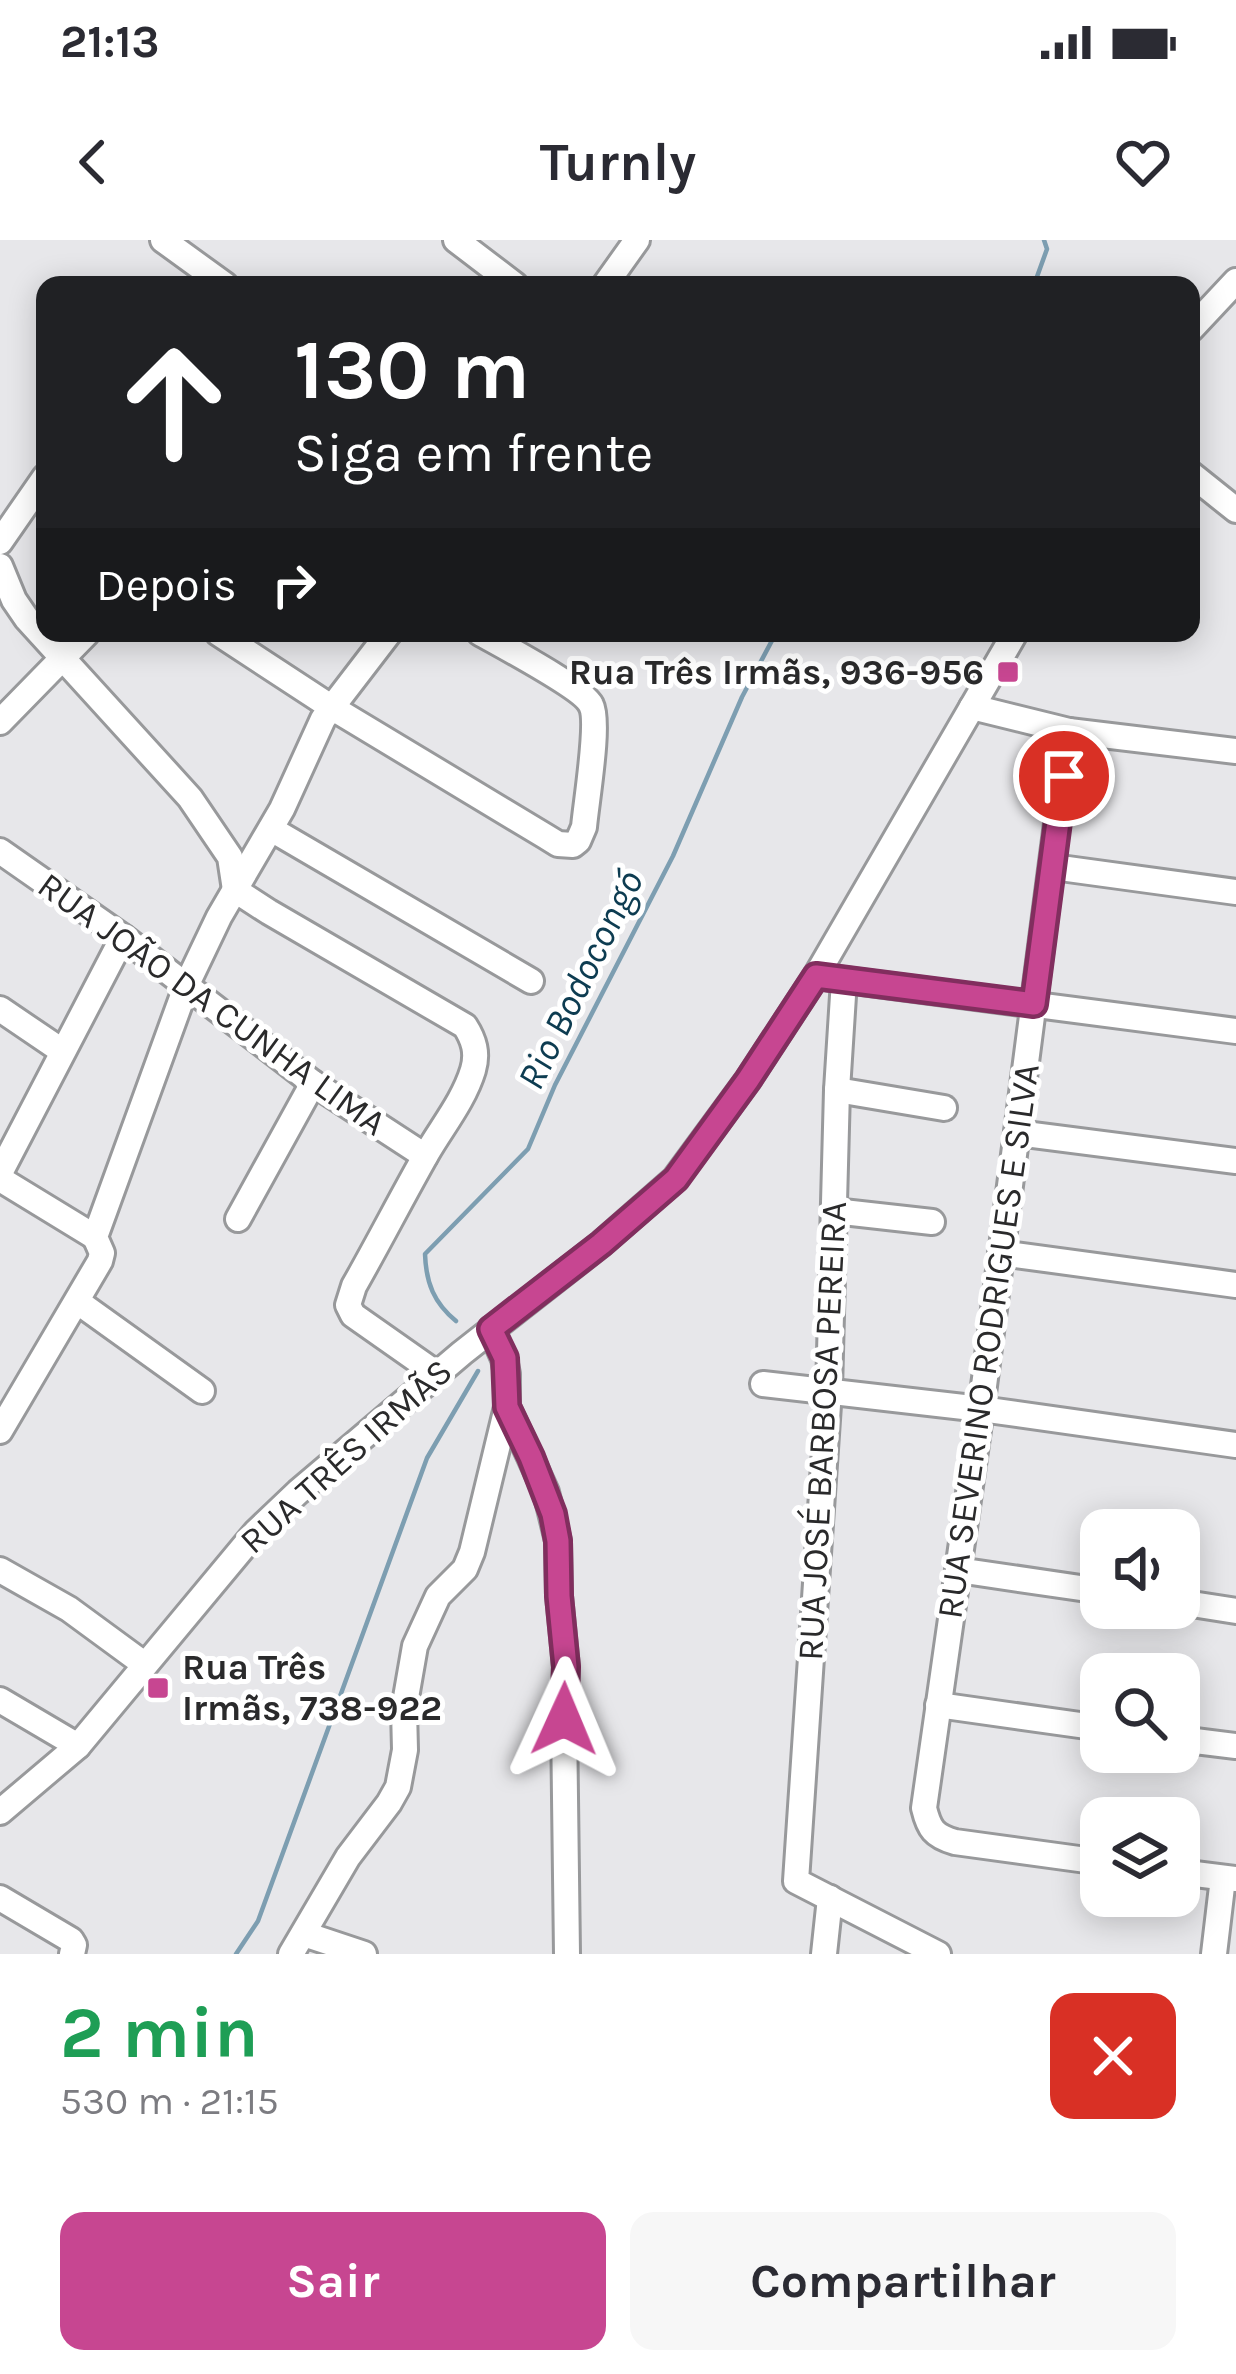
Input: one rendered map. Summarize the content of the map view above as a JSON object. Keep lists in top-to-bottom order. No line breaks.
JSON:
{"streets":{"street":["RUA JOÃO DA CUNHA LIMA","RUA SEVERINO RODRIGUES E SILVA","RUA JOSÉ BARBOSA PEREIRA","RUA TRÊS IRMÃS"]},"water":["Rio Bodocongó"],"places":{"transit":["Rua Três Irmãs, 936-956","Rua Três Irmãs, 738-922"]},"page":{"status":"21:13","header":"Turnly","turn":["130 m","Siga em frente"],"then":"Depois","heading":["2 min","530 m · 21:15"],"buttons":["Sair","Compartilhar"]}}
